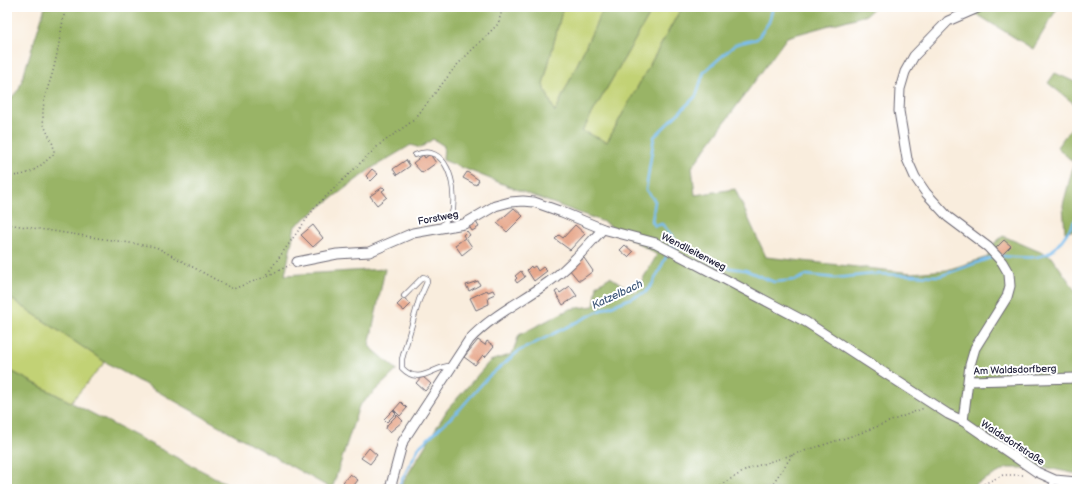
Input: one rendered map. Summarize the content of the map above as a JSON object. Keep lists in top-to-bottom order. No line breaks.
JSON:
{"streets":{"street":["Forstweg","Wendlleitenweg","Am Waldsdorfberg","Waldsdorfstraße"]},"crossings":[["Forstweg","Wendlleitenweg"],["Wendlleitenweg","Am Waldsdorfberg"],["Wendlleitenweg","Waldsdorfstraße"],["Am Waldsdorfberg","Waldsdorfstraße"]],"water":["Katzelbach"]}
